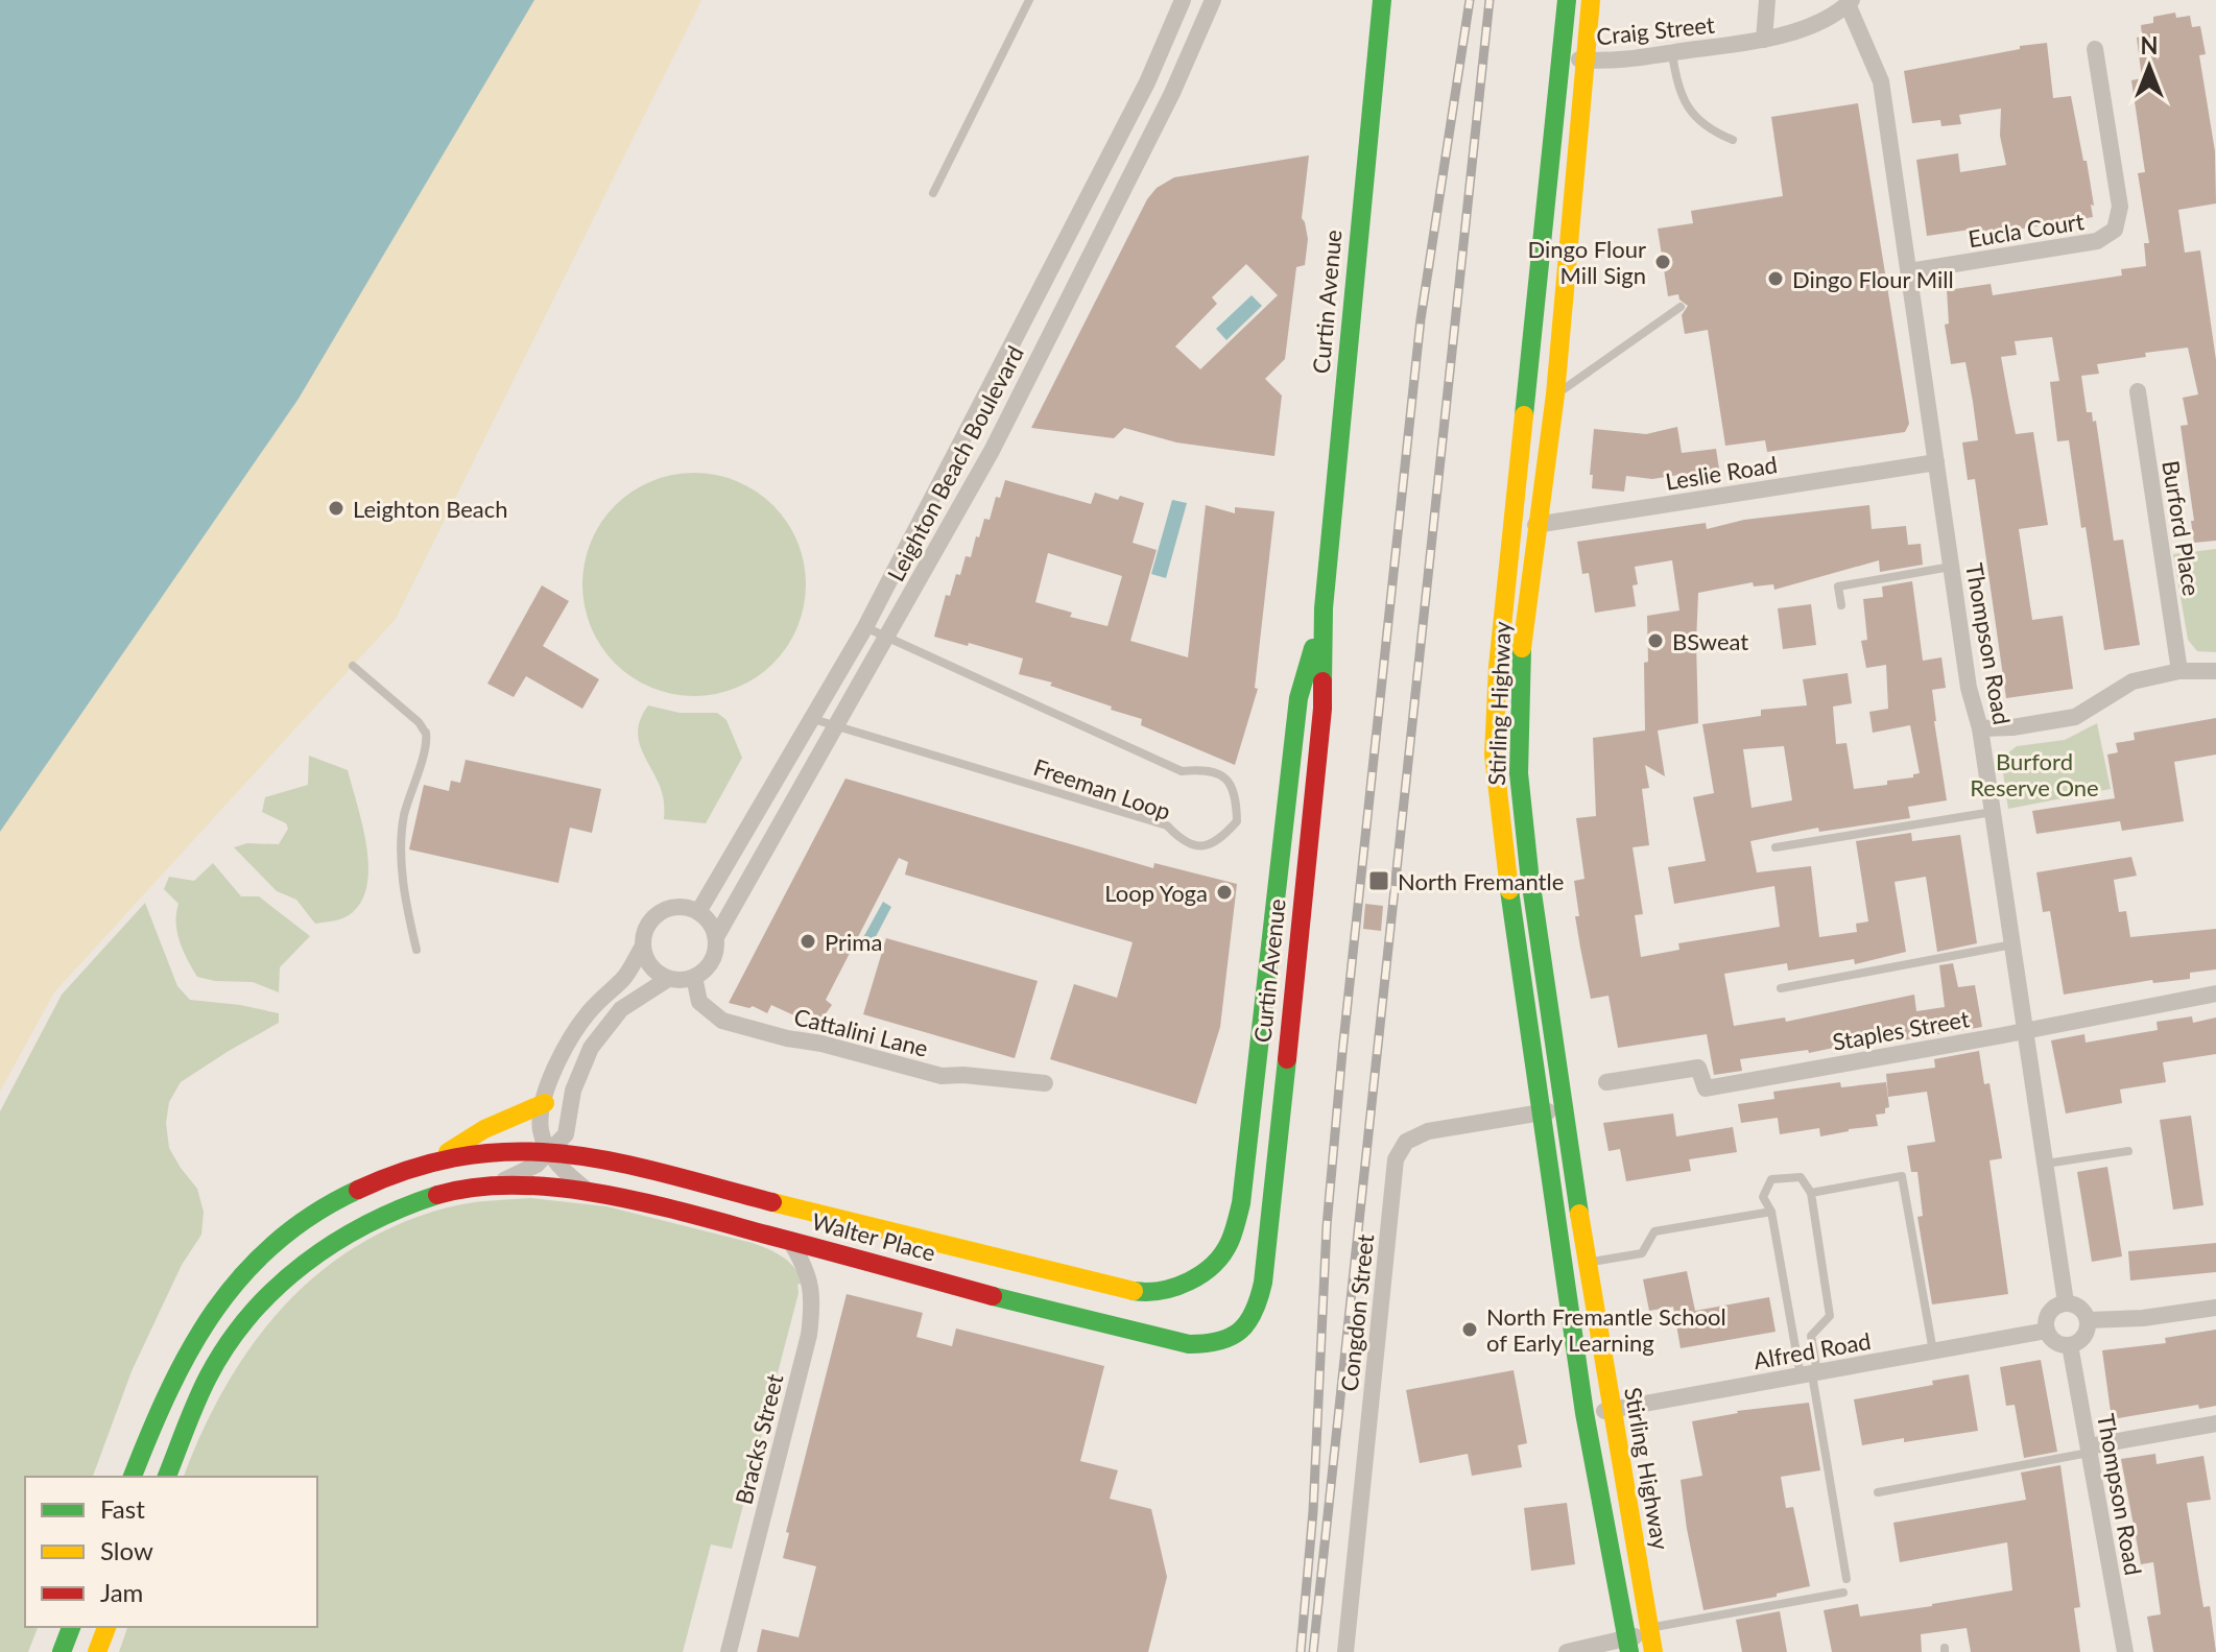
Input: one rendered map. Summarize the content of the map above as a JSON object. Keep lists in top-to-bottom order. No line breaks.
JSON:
{"streets":{"main road":["Curtin Avenue","Stirling Highway","Walter Place"],"street":["Craig Street","Eucla Court","Leighton Beach Boulevard","Leslie Road","Burford Place","Thompson Road","Staples Street","Cattalini Lane","Congdon Street","Alfred Road","Bracks Street"],"lane":["Freeman Loop"]},"crossings":[["Craig Street","Thompson Road"],["Craig Street","Stirling Highway"],["Eucla Court","Thompson Road"],["Curtin Avenue","Walter Place"],["Leighton Beach Boulevard","Freeman Loop"],["Leighton Beach Boulevard","Cattalini Lane"],["Leslie Road","Thompson Road"],["Leslie Road","Stirling Highway"],["Thompson Road","Staples Street"],["Thompson Road","Alfred Road"],["Stirling Highway","Congdon Street"],["Stirling Highway","Alfred Road"],["Walter Place","Bracks Street"]],"parks":["Burford Reserve One"],"places":{"other":["Dingo Flour Mill Sign","Dingo Flour Mill","Leighton Beach","BSweat","Loop Yoga","Prima","North Fremantle School of Early Learning"],"transit":["North Fremantle"]},"legend":["Fast","Slow","Jam"],"north":"top"}
